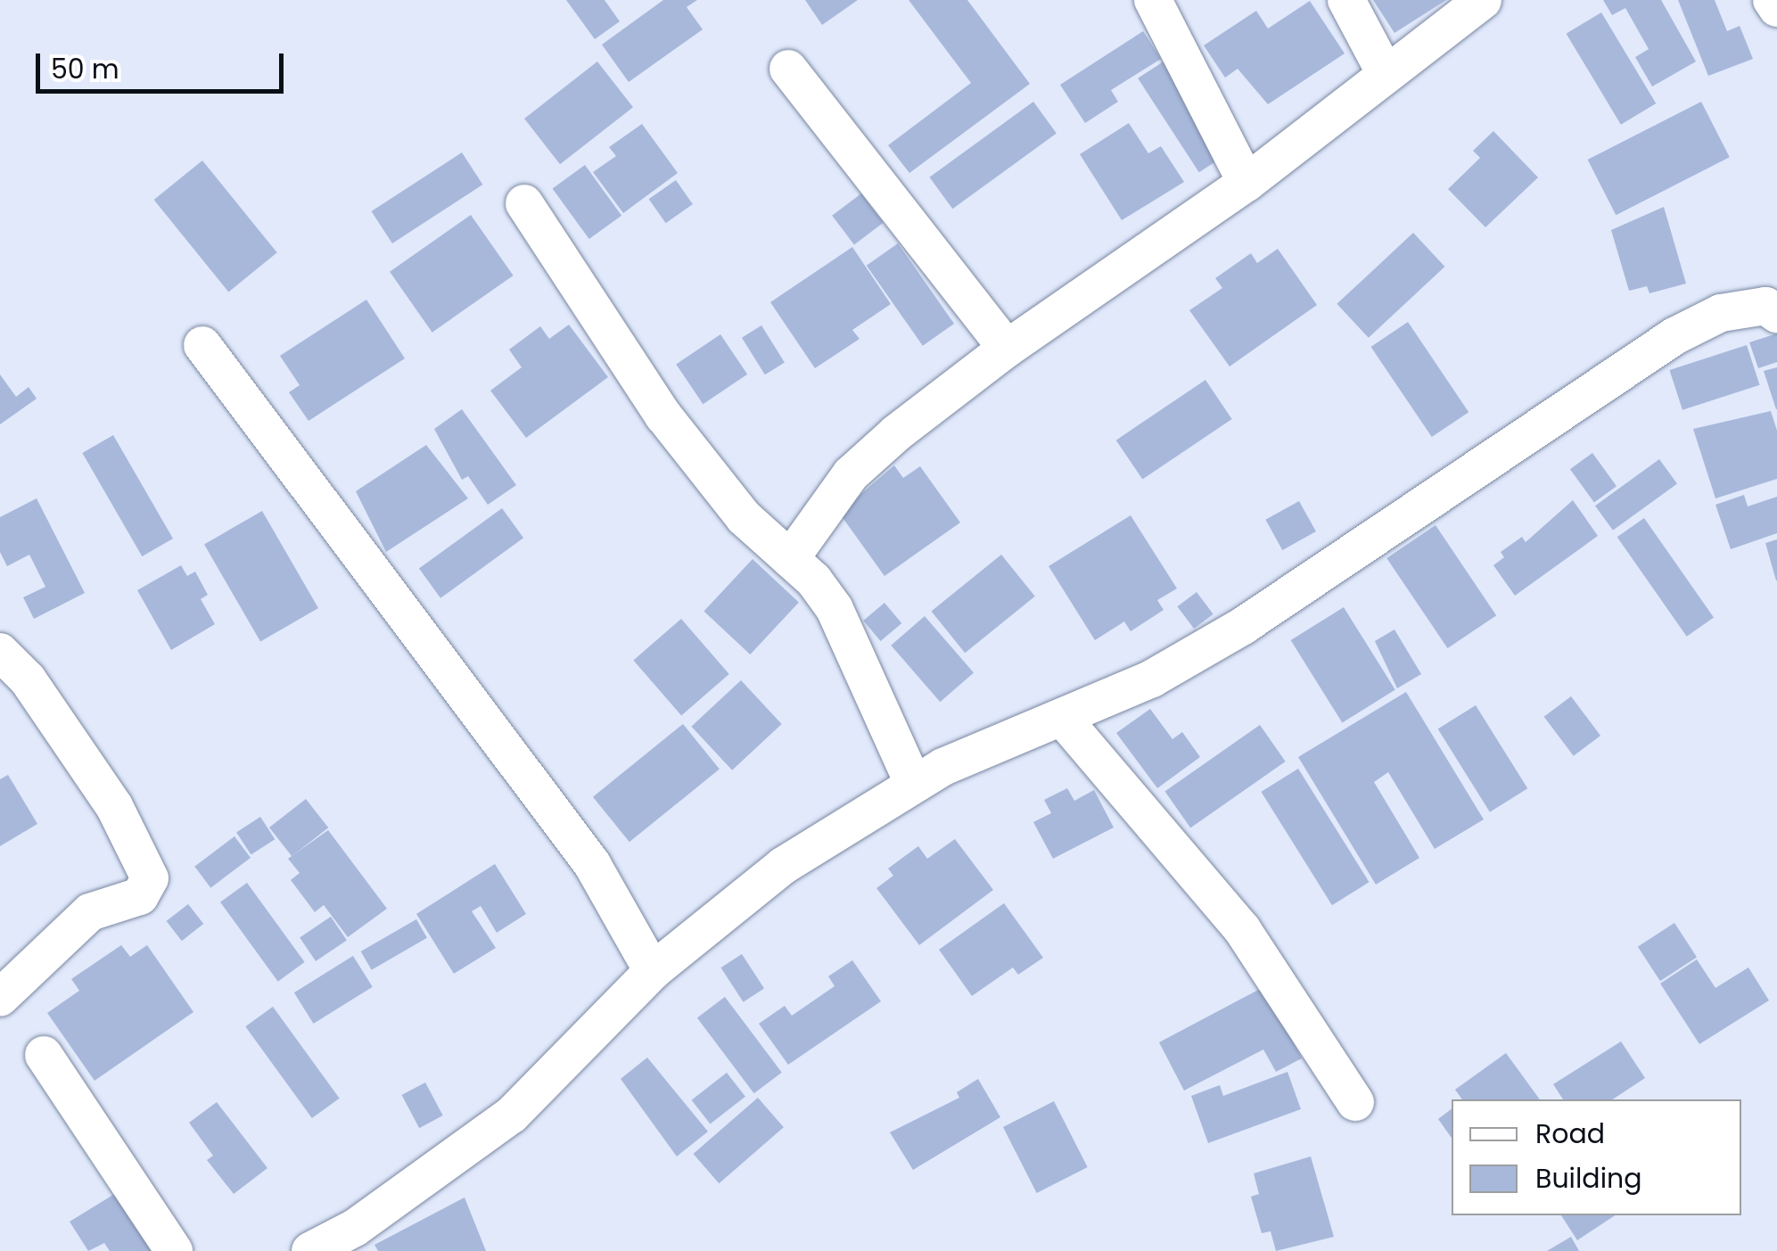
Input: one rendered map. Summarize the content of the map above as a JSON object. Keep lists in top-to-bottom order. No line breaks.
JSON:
{"legend":["Road","Building"],"scale_bar":"50 m"}
